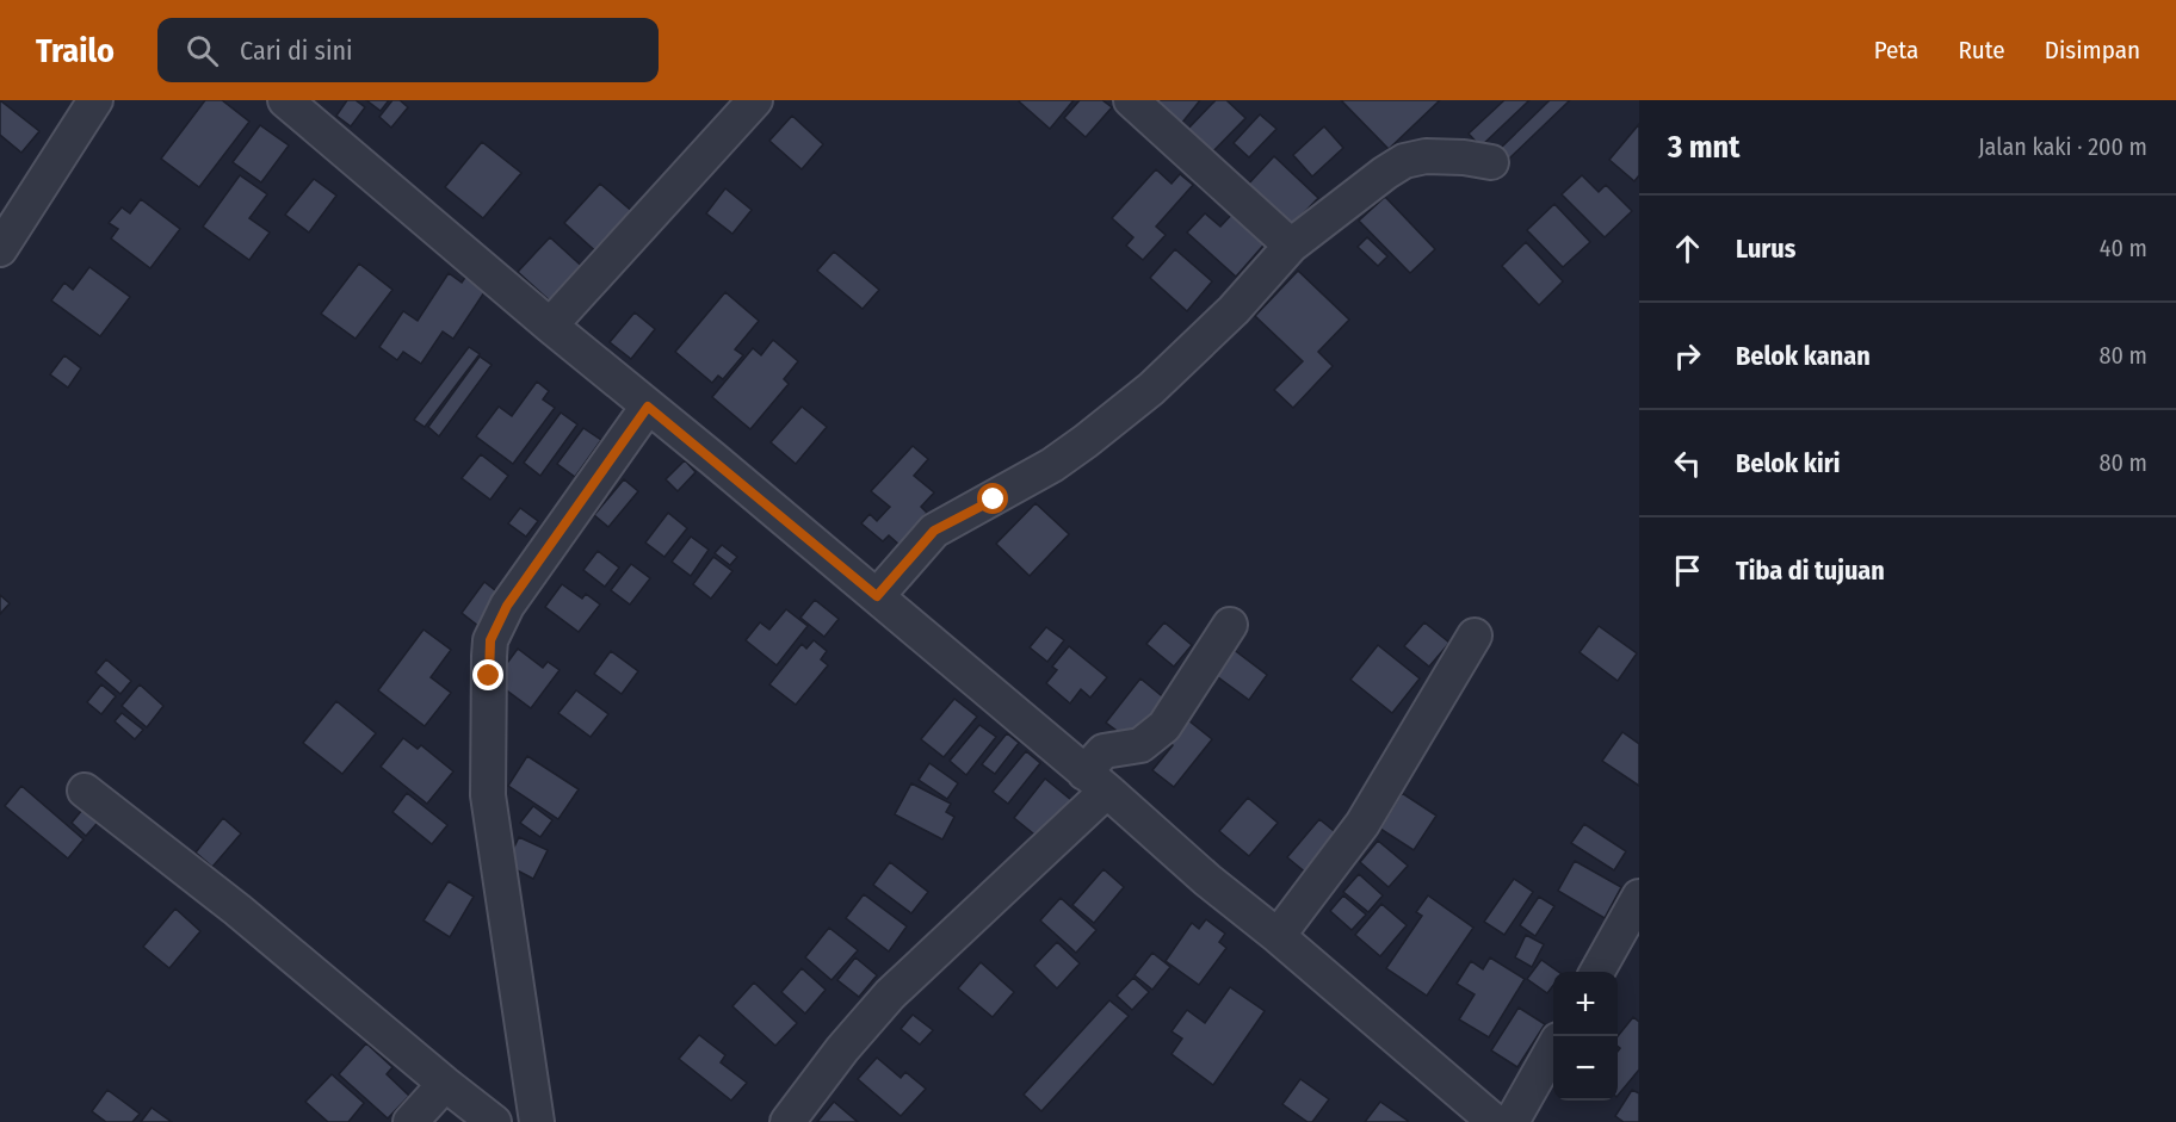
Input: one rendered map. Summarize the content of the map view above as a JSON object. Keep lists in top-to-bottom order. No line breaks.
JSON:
{"page":{"header":"Trailo","search":"Cari di sini","nav":["Peta","Rute","Disimpan"],"heading":["3 mnt","Jalan kaki · 200 m"],"list":[["Lurus","40 m"],["Belok kanan","80 m"],["Belok kiri","80 m"],"Tiba di tujuan"],"map_buttons":["+","−"]}}
